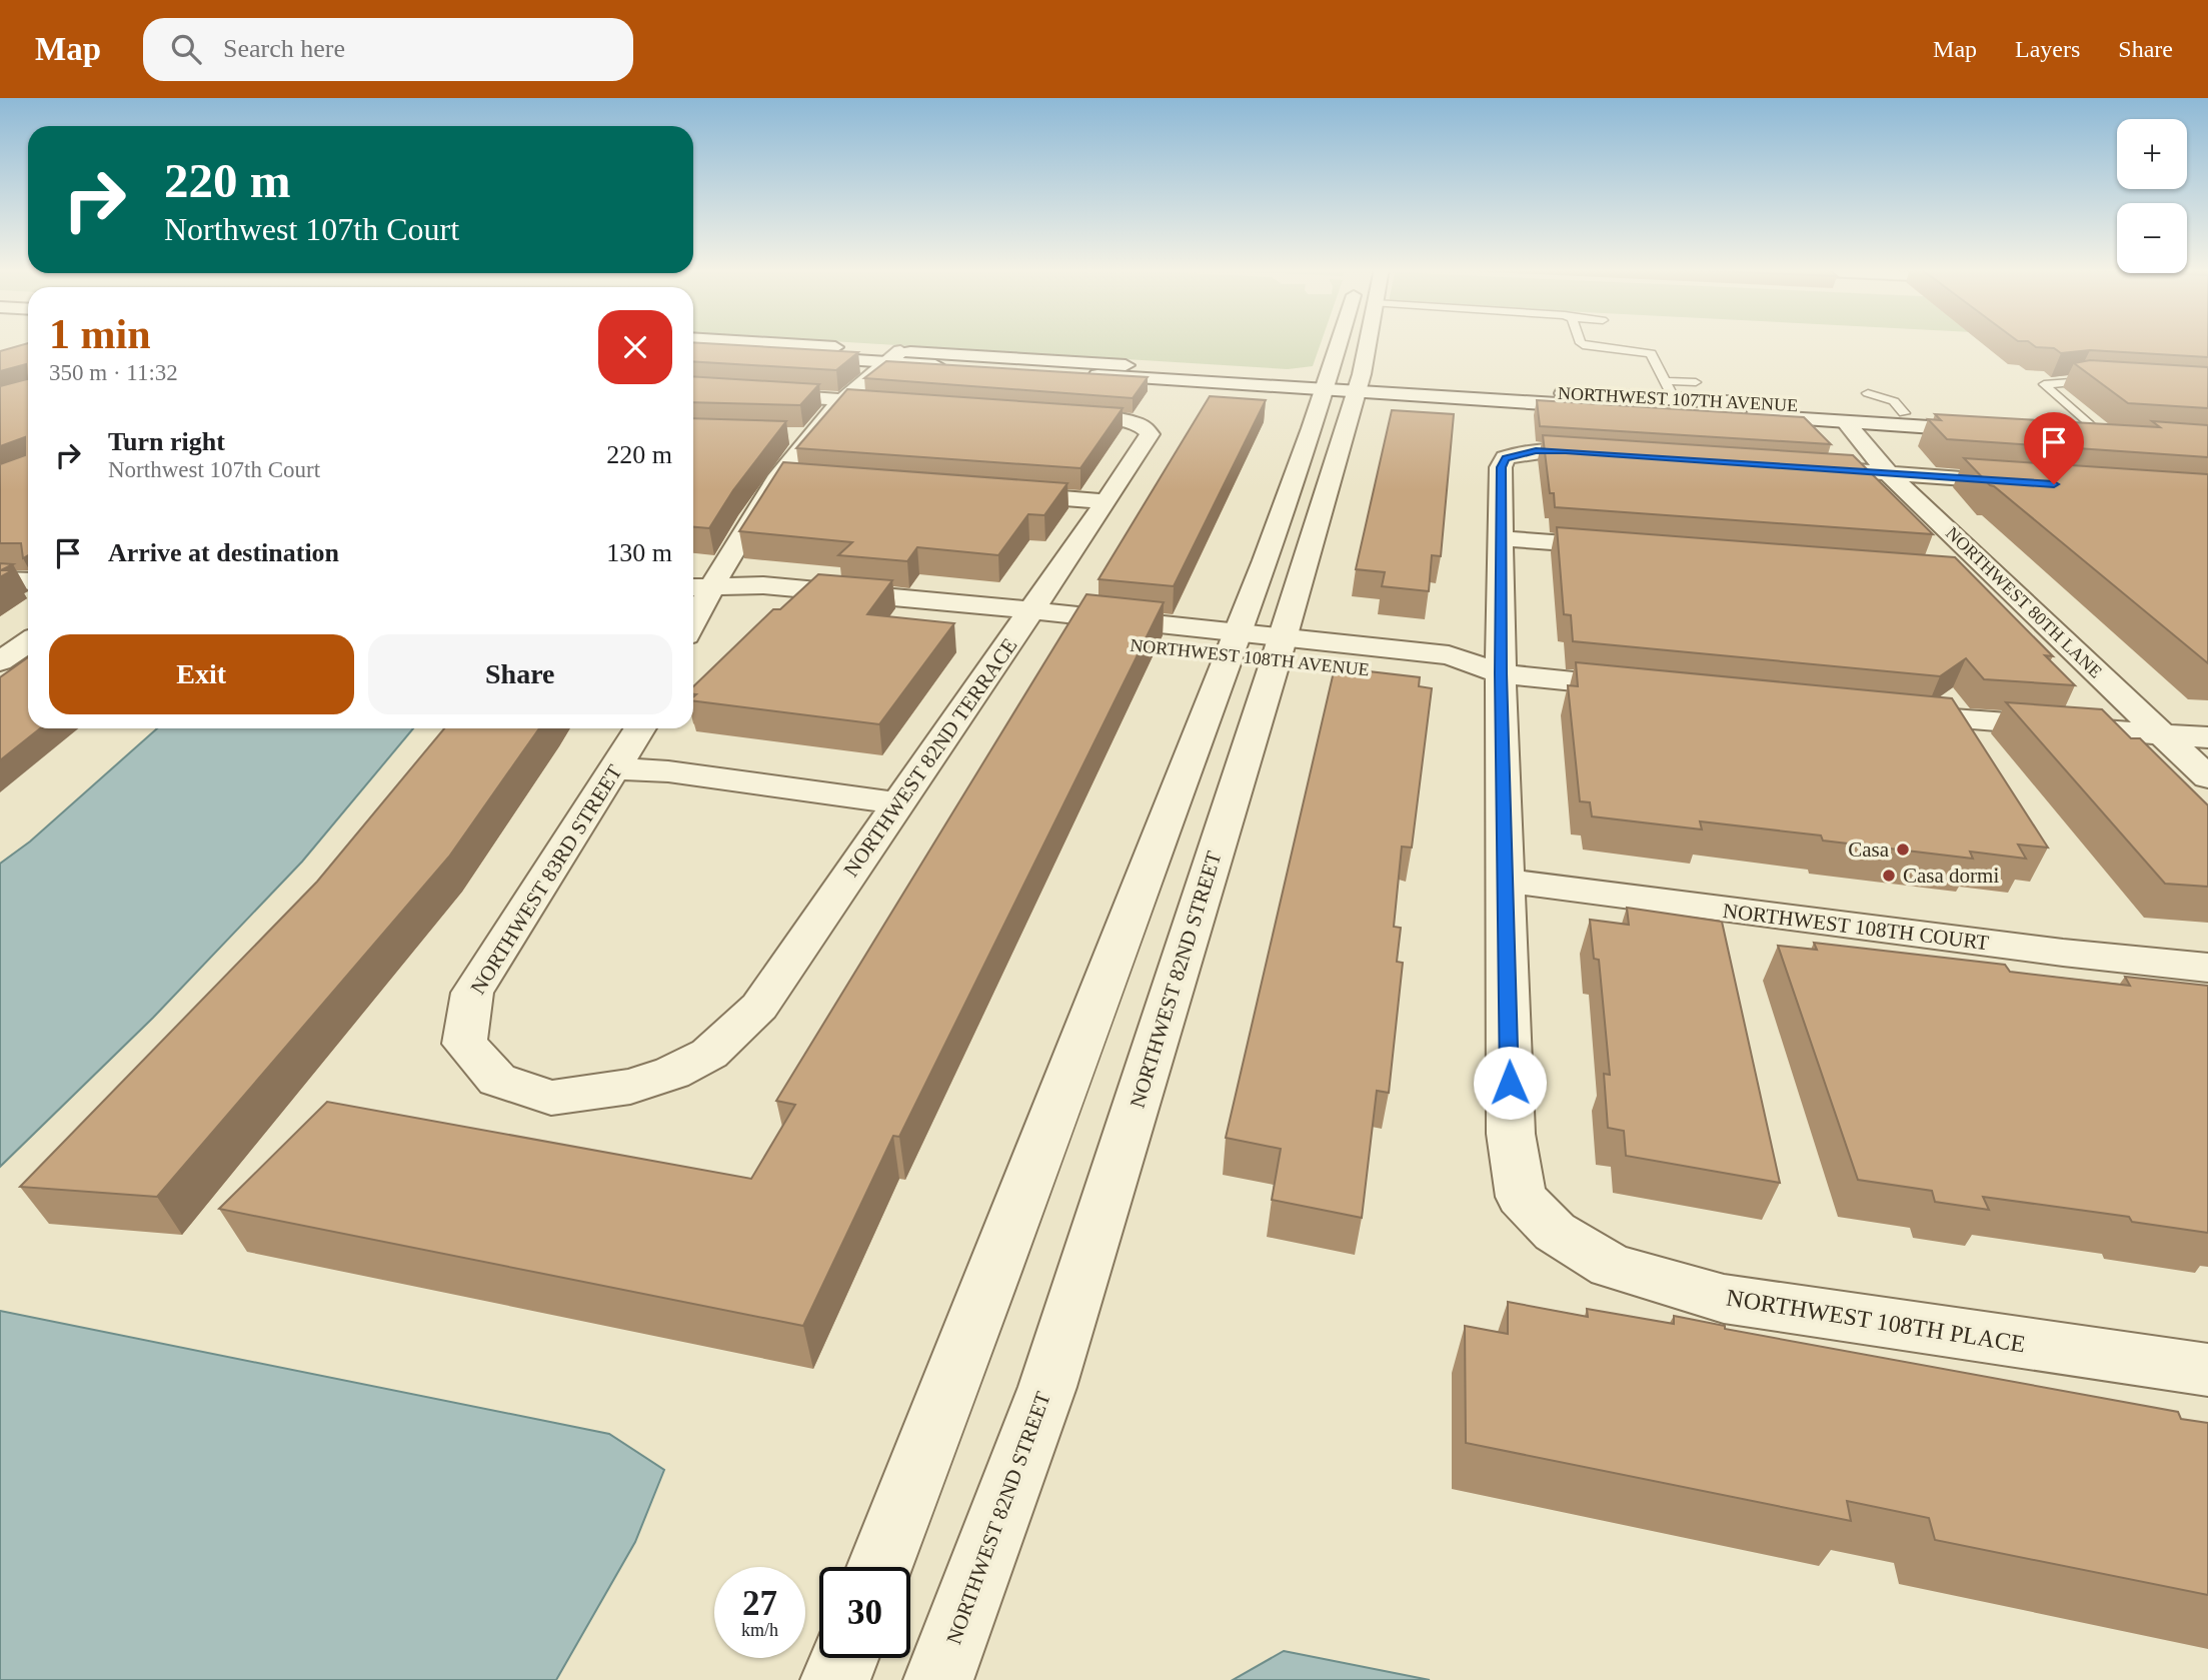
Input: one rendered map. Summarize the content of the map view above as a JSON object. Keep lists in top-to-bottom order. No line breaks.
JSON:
{"streets":{"street":["NORTHWEST 107TH AVENUE","NORTHWEST 80TH LANE","NORTHWEST 108TH AVENUE","NORTHWEST 82ND TERRACE","NORTHWEST 83RD STREET","NORTHWEST 108TH COURT","NORTHWEST 82ND STREET","NORTHWEST 108TH PLACE"]},"crossings":[["NORTHWEST 107TH AVENUE","NORTHWEST 80TH LANE"],["NORTHWEST 107TH AVENUE","NORTHWEST 82ND STREET"],["NORTHWEST 108TH AVENUE","NORTHWEST 82ND TERRACE"],["NORTHWEST 108TH AVENUE","NORTHWEST 82ND STREET"],["NORTHWEST 108TH AVENUE","NORTHWEST 108TH PLACE"],["NORTHWEST 82ND TERRACE","NORTHWEST 83RD STREET"],["NORTHWEST 108TH COURT","NORTHWEST 108TH PLACE"]],"places":["Casa","Casa dormi"],"page":{"header":"Map","search":"Search here","nav":["Map","Layers","Share"],"map_buttons":["+","−"],"turn":["220 m","Northwest 107th Court"],"heading":["1 min","350 m · 11:32"],"list":[{"name":"Turn right","note":"Northwest 107th Court","value":"220 m"},{"name":"Arrive at destination","value":"130 m"}],"buttons":["Exit","Share"],"speed":"27 km/h","limit":"30"}}
